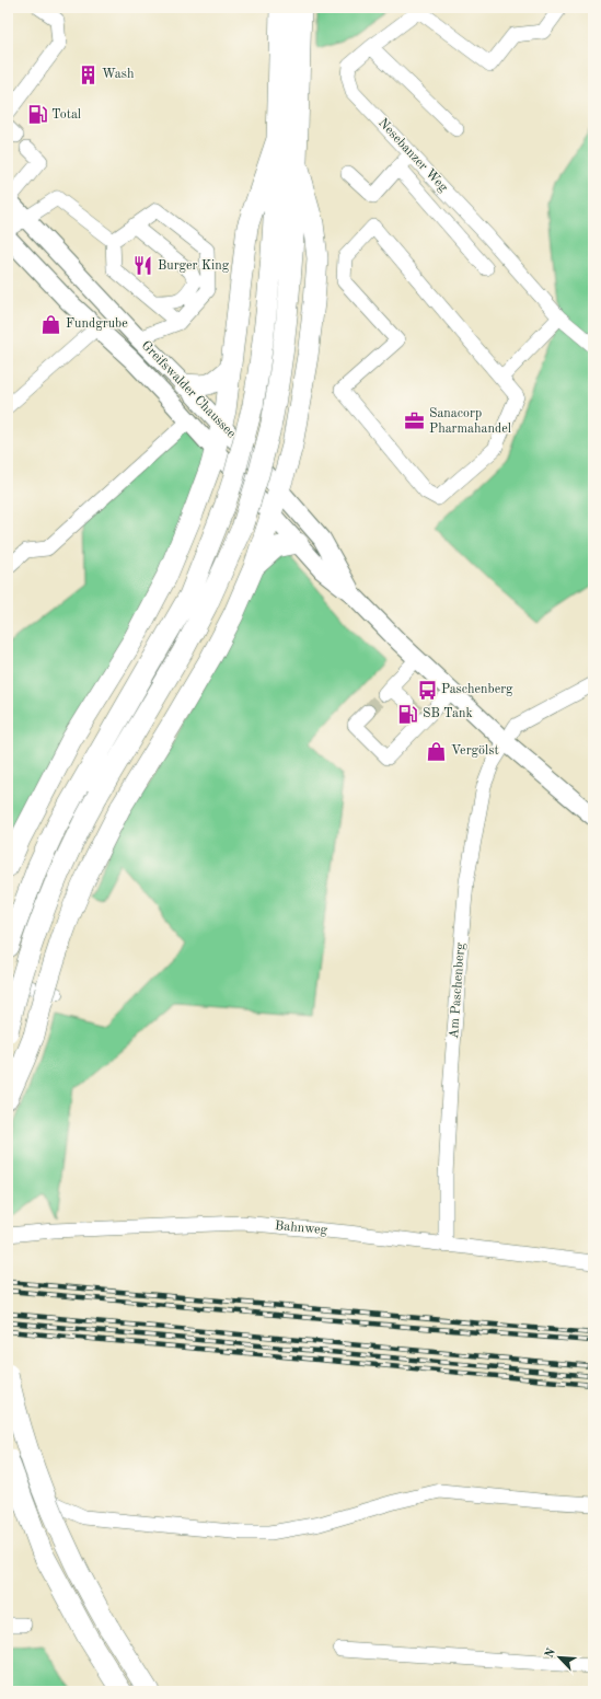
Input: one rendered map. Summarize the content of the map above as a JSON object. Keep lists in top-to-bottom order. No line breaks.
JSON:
{"streets":{"main road":["Greifswalder Chaussee"],"street":["Nesebanzer Weg","Am Paschenberg","Bahnweg"]},"crossings":[["Greifswalder Chaussee","Am Paschenberg"],["Am Paschenberg","Bahnweg"]],"places":{"building":["Wash"],"fuel station":["Total","SB Tank"],"restaurant":["Burger King"],"shop":["Fundgrube","Vergölst"],"office":["Sanacorp Pharmahandel"],"bus stop":["Paschenberg"]},"north":"top left"}
